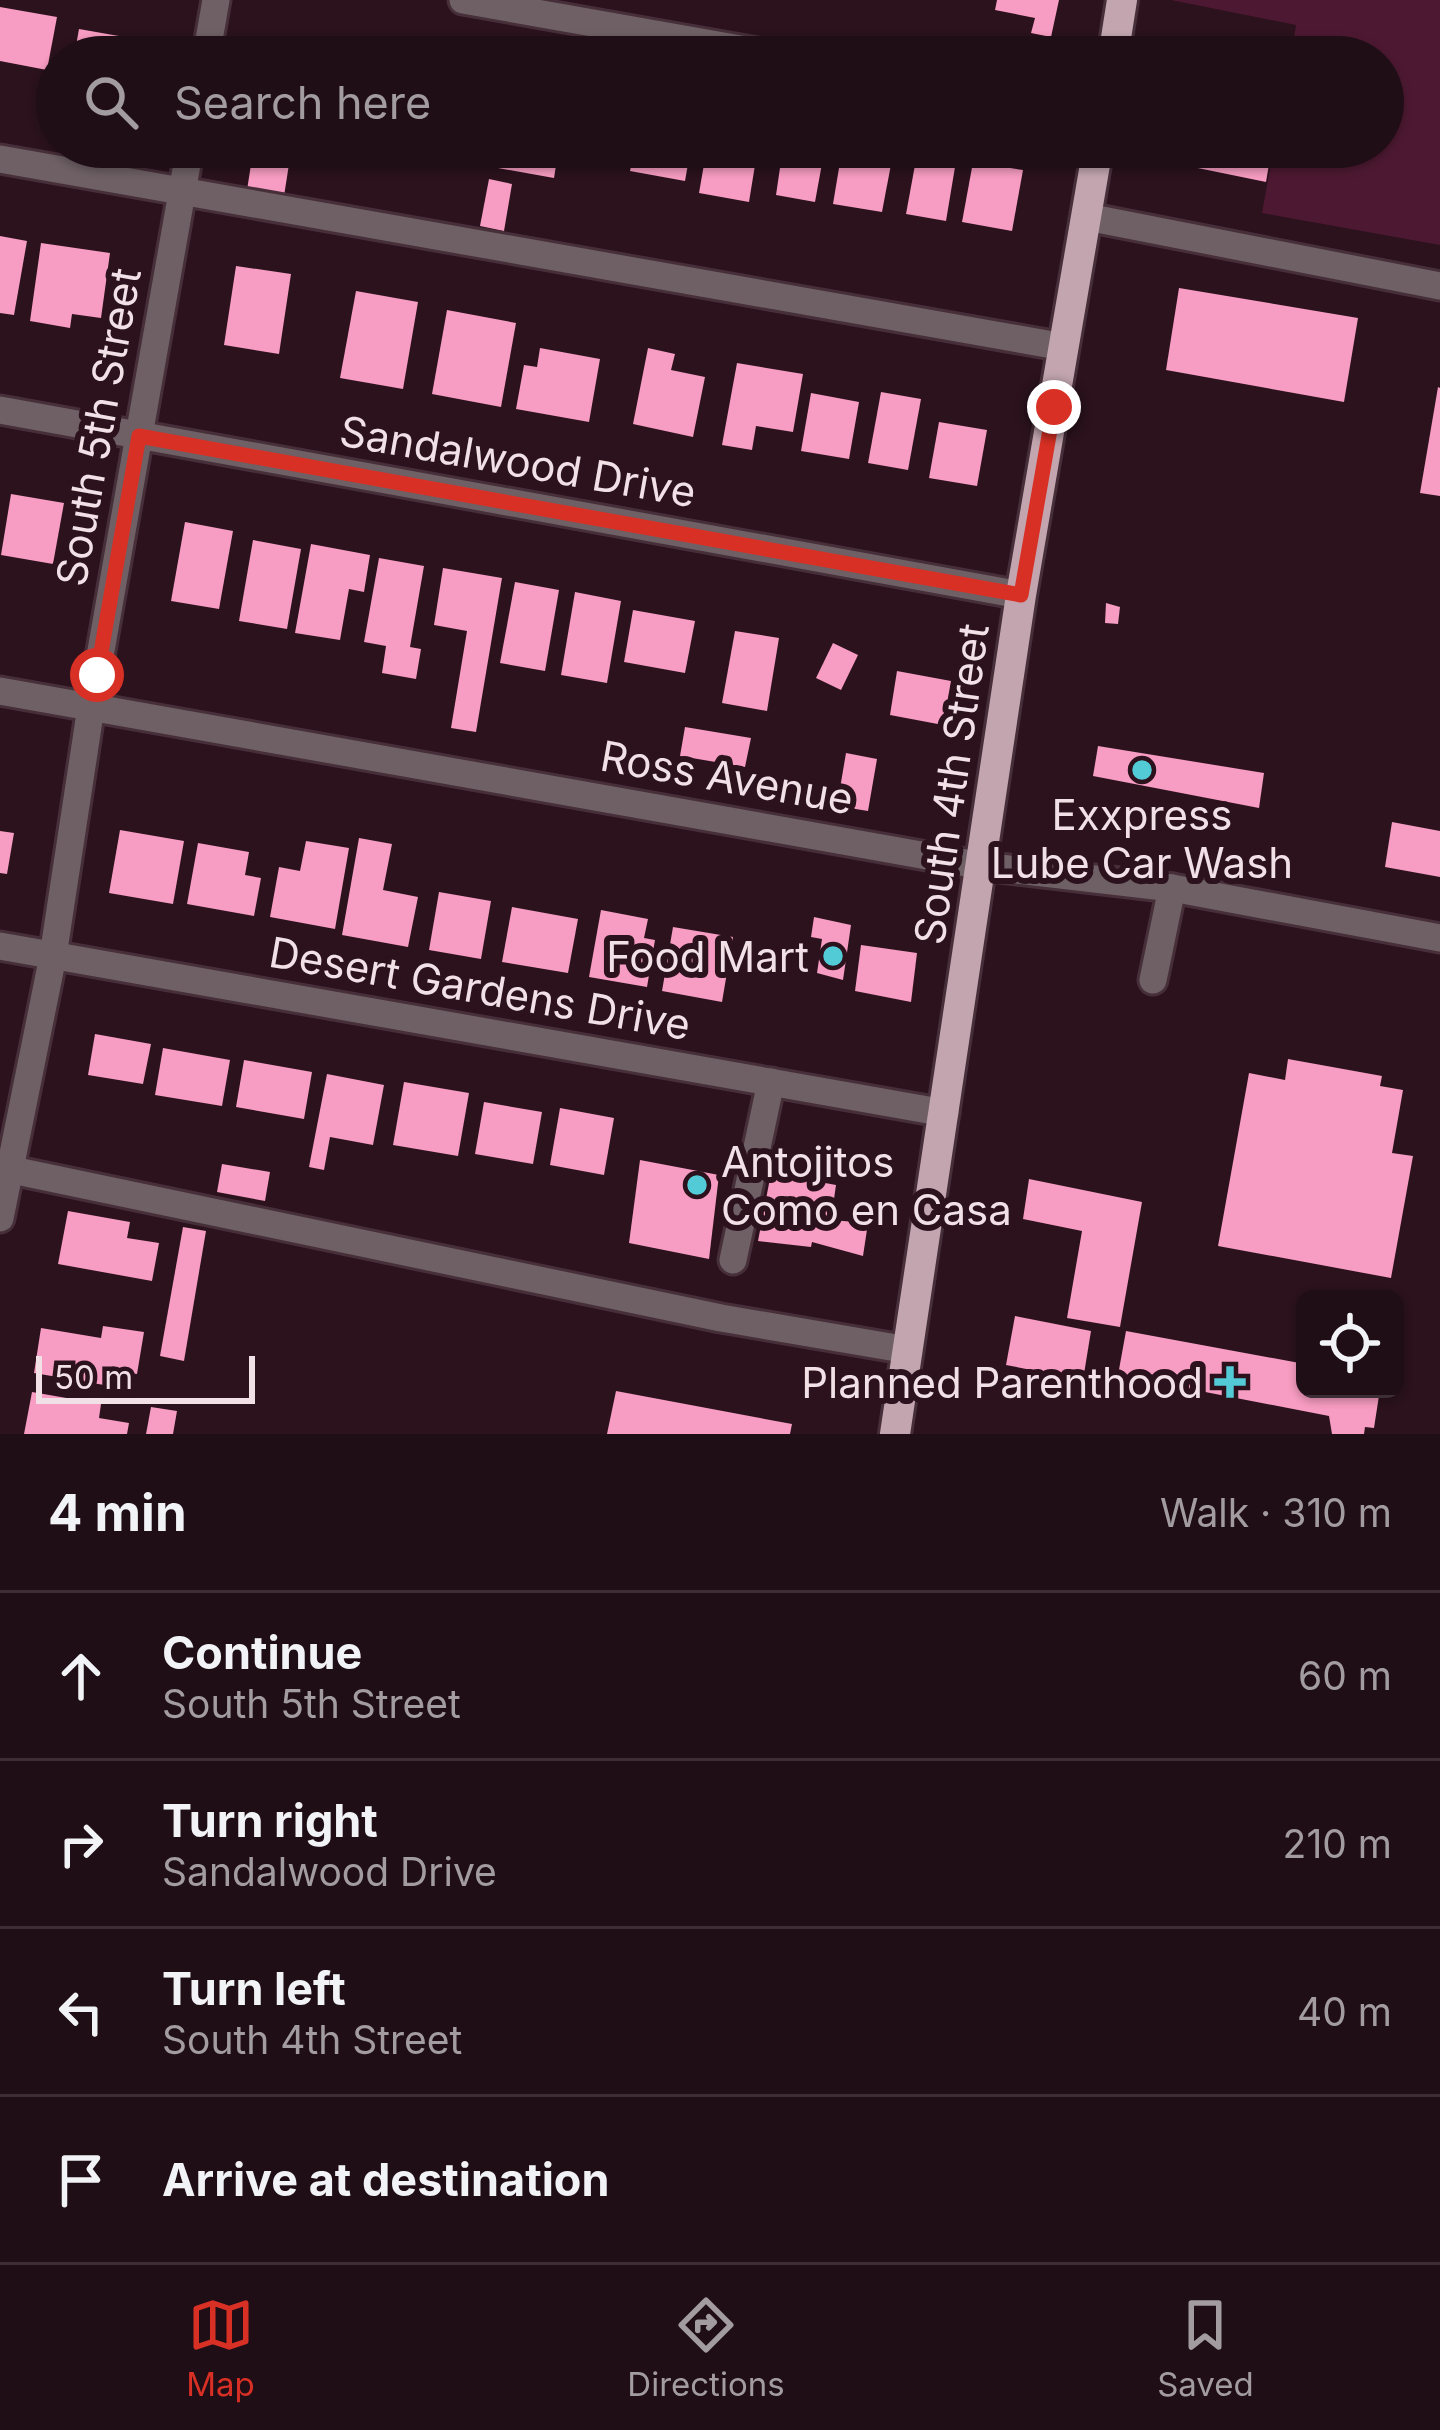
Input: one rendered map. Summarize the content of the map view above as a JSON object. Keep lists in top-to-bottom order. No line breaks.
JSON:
{"streets":{"main road":["South 4th Street"],"street":["South 5th Street","Sandalwood Drive","Ross Avenue","Desert Gardens Drive"]},"crossings":[["South 5th Street","Sandalwood Drive"],["South 5th Street","Ross Avenue"],["South 5th Street","Desert Gardens Drive"],["Sandalwood Drive","South 4th Street"],["Ross Avenue","South 4th Street"],["South 4th Street","Desert Gardens Drive"]],"places":{"other":["Exxpress Lube Car Wash","Food Mart","Antojitos Como en Casa"],"health":["Planned Parenthood"]},"scale_bar":"50 m","page":{"search":"Search here","scale":"50 m","heading":["4 min","Walk · 310 m"],"list":[["Continue","South 5th Street","60 m"],["Turn right","Sandalwood Drive","210 m"],["Turn left","South 4th Street","40 m"],"Arrive at destination"],"nav":["Map","Directions","Saved"]}}
